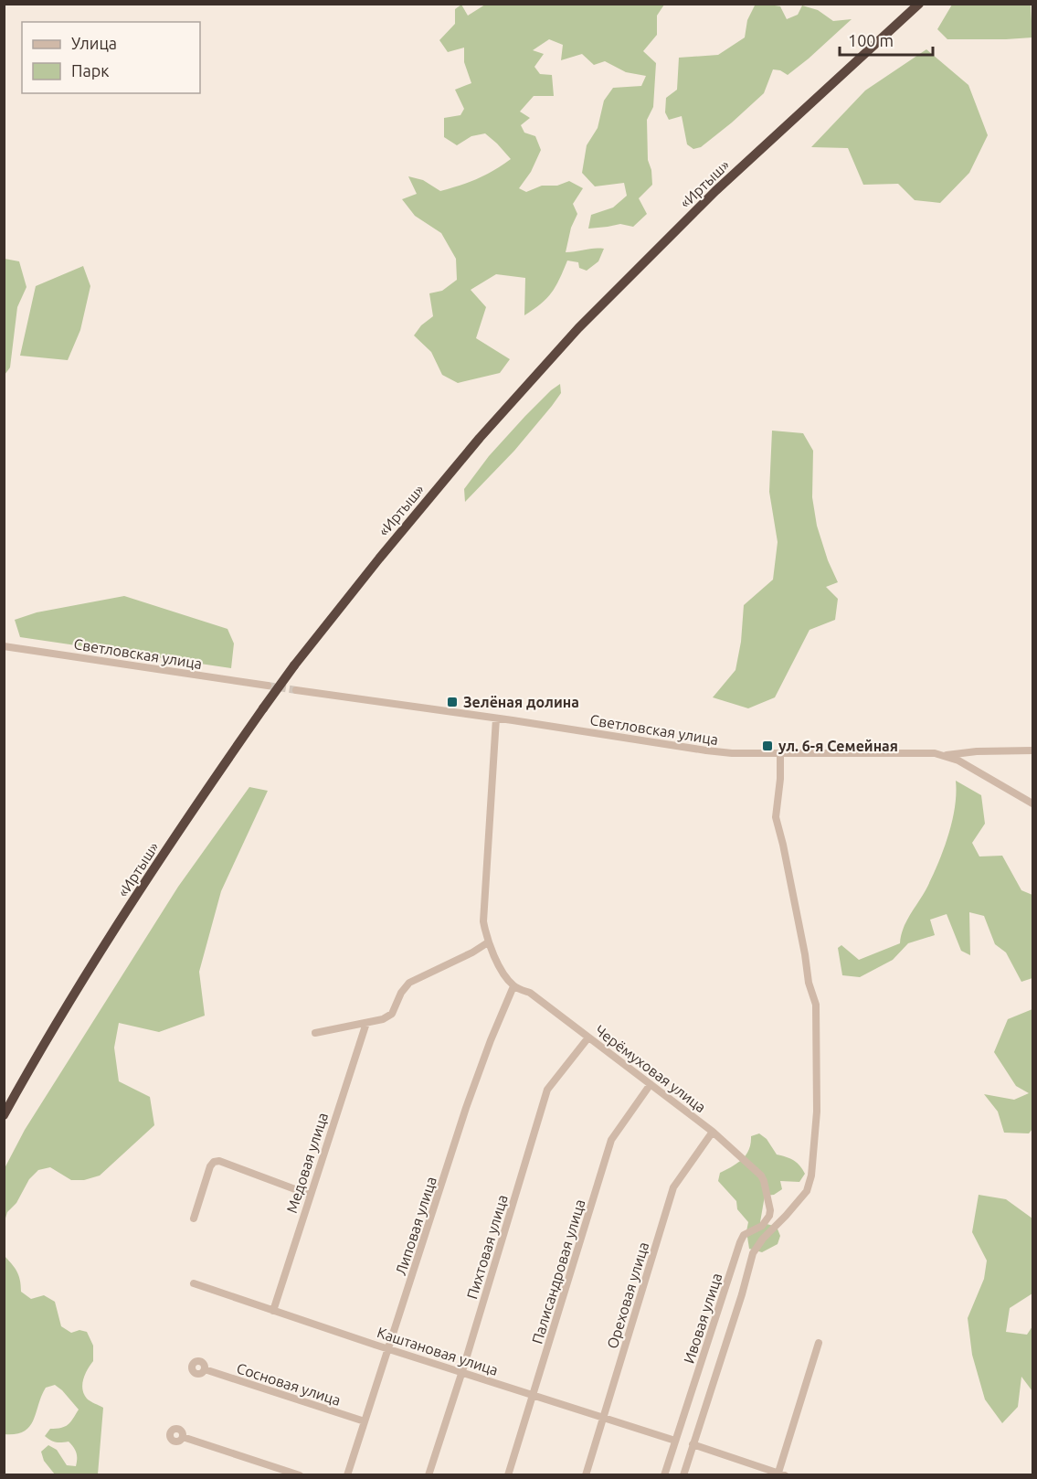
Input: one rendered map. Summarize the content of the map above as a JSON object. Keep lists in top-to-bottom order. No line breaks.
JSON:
{"streets":{"highway":["«Иртыш»"],"street":["Светловская улица","Черёмуховая улица","Медовая улица","Липовая улица","Пихтовая улица","Палисандровая улица","Ореховая улица","Ивовая улица","Каштановая улица","Сосновая улица"]},"crossings":[["Светловская улица","Ивовая улица"],["Черёмуховая улица","Липовая улица"],["Черёмуховая улица","Пихтовая улица"],["Черёмуховая улица","Палисандровая улица"],["Черёмуховая улица","Ореховая улица"],["Черёмуховая улица","Ивовая улица"],["Медовая улица","Каштановая улица"],["Липовая улица","Каштановая улица"],["Липовая улица","Сосновая улица"],["Пихтовая улица","Каштановая улица"],["Палисандровая улица","Каштановая улица"],["Ореховая улица","Каштановая улица"],["Ивовая улица","Каштановая улица"]],"places":{"transit":["Зелёная долина","ул. 6-я Семейная"]},"legend":["Улица","Парк"],"scale_bar":"100 m"}
